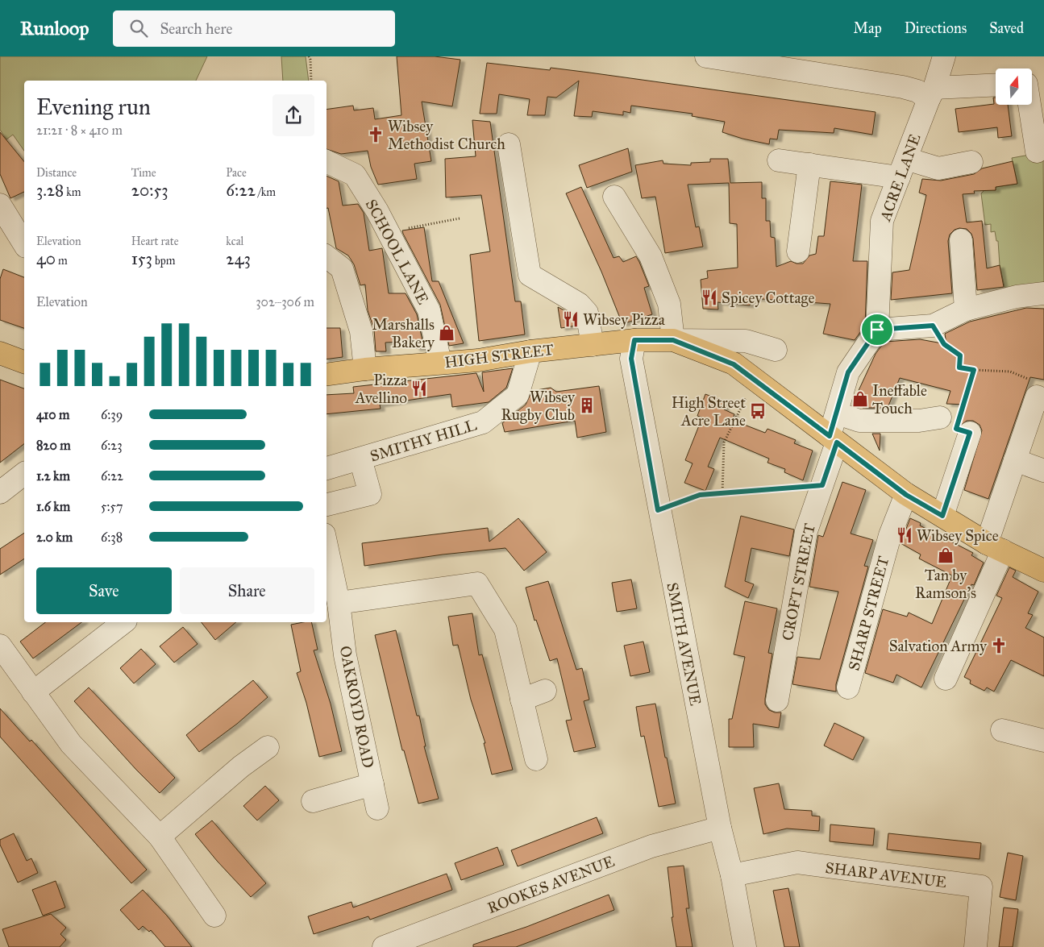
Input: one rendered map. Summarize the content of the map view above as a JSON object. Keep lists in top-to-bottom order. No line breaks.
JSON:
{"streets":{"main road":["HIGH STREET"],"street":["ACRE LANE","SCHOOL LANE","SMITHY HILL","CROFT STREET","SHARP STREET","SMITH AVENUE","OAKROYD ROAD","SHARP AVENUE","ROOKES AVENUE"]},"crossings":[["SCHOOL LANE","HIGH STREET"],["HIGH STREET","SMITHY HILL"],["HIGH STREET","CROFT STREET"],["HIGH STREET","SHARP STREET"],["HIGH STREET","SMITH AVENUE"],["SMITH AVENUE","SHARP AVENUE"],["SMITH AVENUE","ROOKES AVENUE"]],"places":{"church":["Wibsey Methodist Church","Salvation Army"],"restaurant":["Spicey Cottage","Wibsey Pizza","Pizza Avellino","Wibsey Spice"],"shop":["Marshalls Bakery","Ineffable Touch","Tan by Ramson's"],"building":["Wibsey Rugby Club"],"bus stop":["High Street Acre Lane"]},"north":"top","page":{"header":"Runloop","search":"Search here","nav":["Map","Directions","Saved"],"heading":["Evening run","21:21 · 8 × 410 m"],"stats":[["Distance","3.28 km"],["Time","20:53"],["Pace","6:22 /km"],["Elevation","40 m"],["Heart rate","153 bpm"],["kcal","243"]],"chart":["Elevation","302–306 m"],"list":[{"name":"410 m","note":"6:39"},{"name":"820 m","note":"6:23"},{"name":"1.2 km","note":"6:22"},{"name":"1.6 km","note":"5:57"},{"name":"2.0 km","note":"6:38"}],"buttons":["Save","Share"]}}
